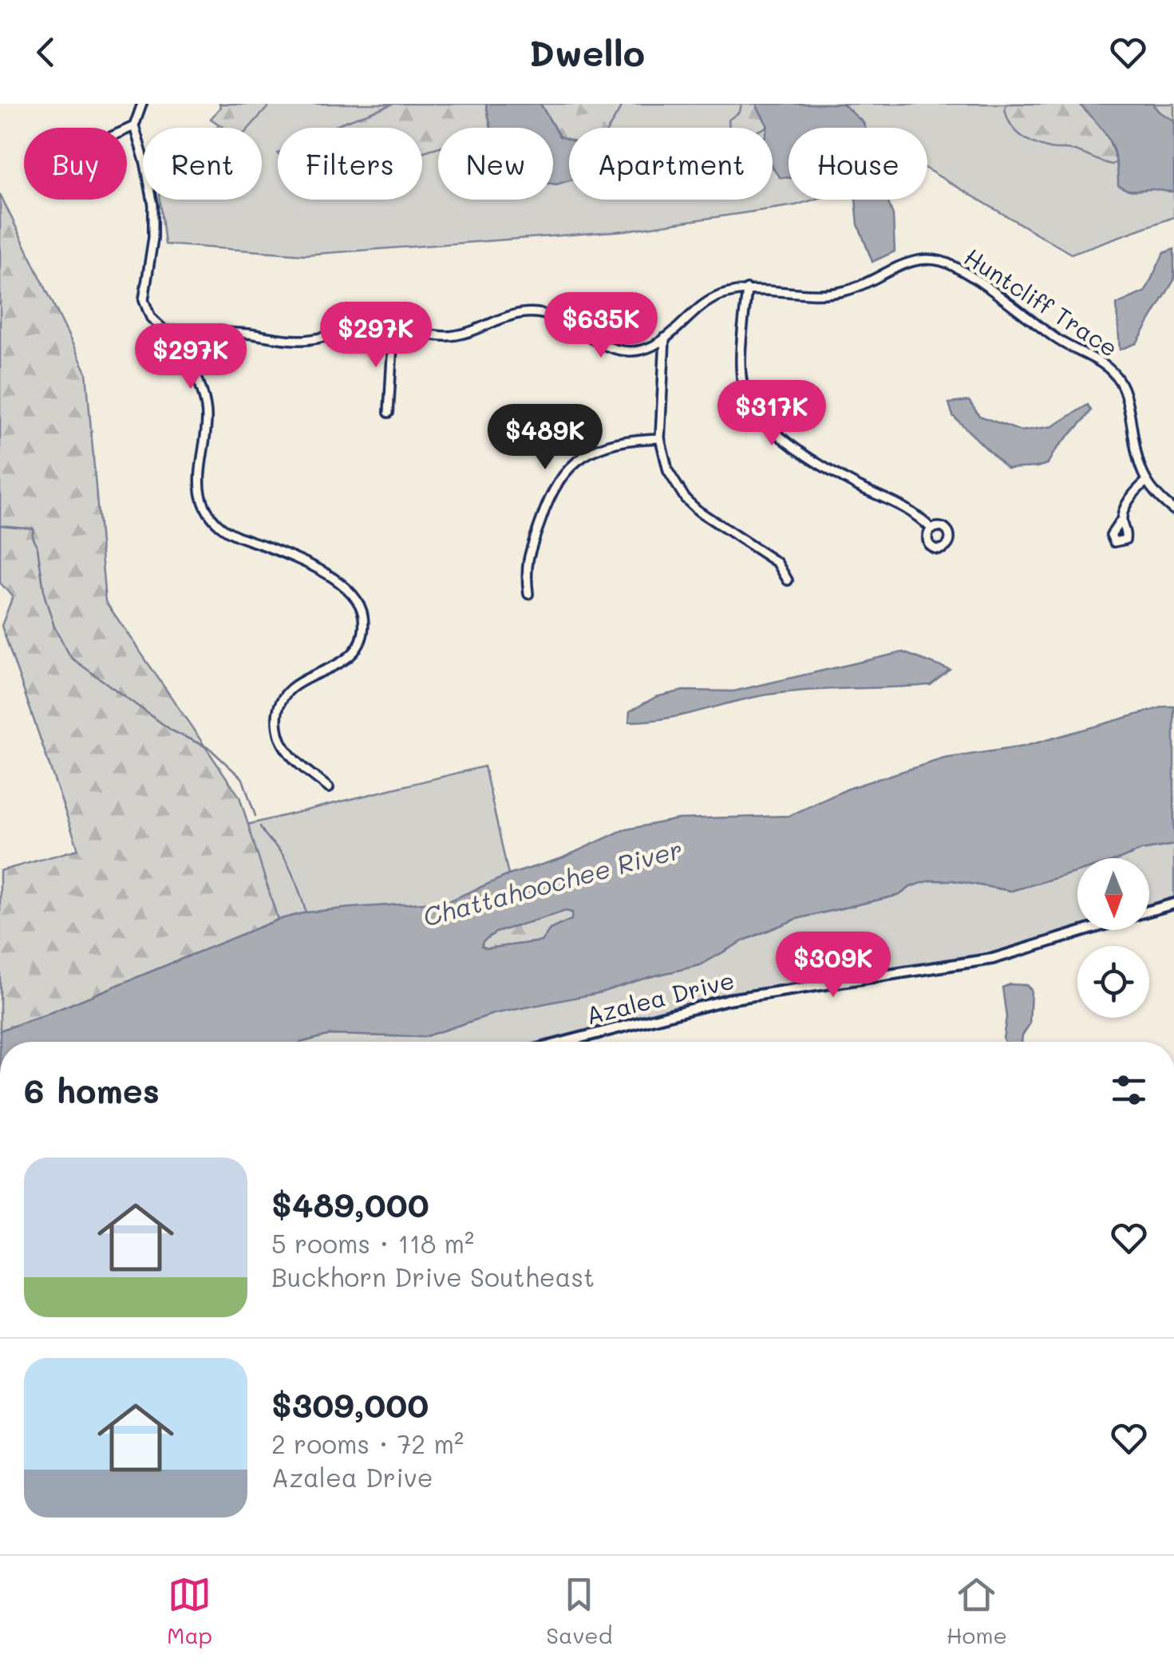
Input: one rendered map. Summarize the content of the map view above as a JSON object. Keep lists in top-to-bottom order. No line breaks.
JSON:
{"streets":{"street":["Huntcliff Trace","Azalea Drive"]},"water":["Chattahoochee River"],"north":"bottom","page":{"header":"Dwello","chip":["Buy","Rent","Filters","New","Apartment","House"],"price":["$635K","$297K","$297K","$317K","$489K","$309K"],"heading":"6 homes","list":[{"name":"$489,000","note":"5 rooms · 118 m² · Buckhorn Drive Southeast"},{"name":"$309,000","note":"2 rooms · 72 m² · Azalea Drive"}],"tabs":["Map","Saved","Home"]}}
